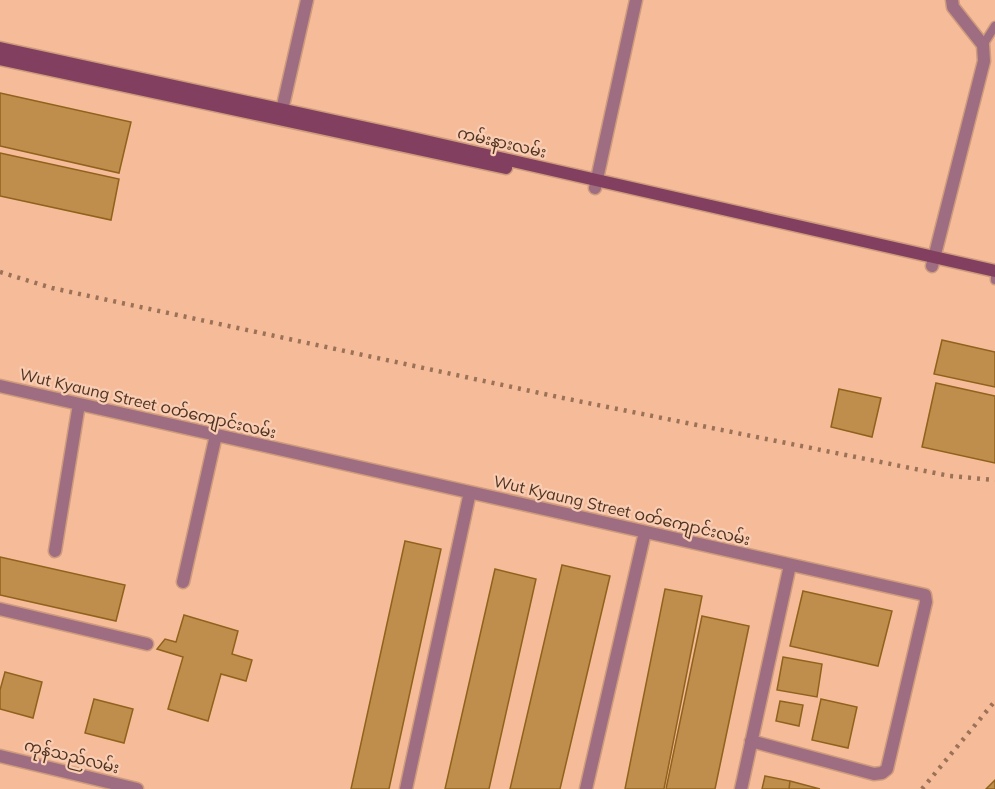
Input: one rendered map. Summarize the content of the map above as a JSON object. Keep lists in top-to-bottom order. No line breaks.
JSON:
{"streets":{"street":["ကမ်းနားလမ်း","Wut Kyaung Street ဝတ်ကျောင်းလမ်း","ကုန်သည်လမ်း"]}}
